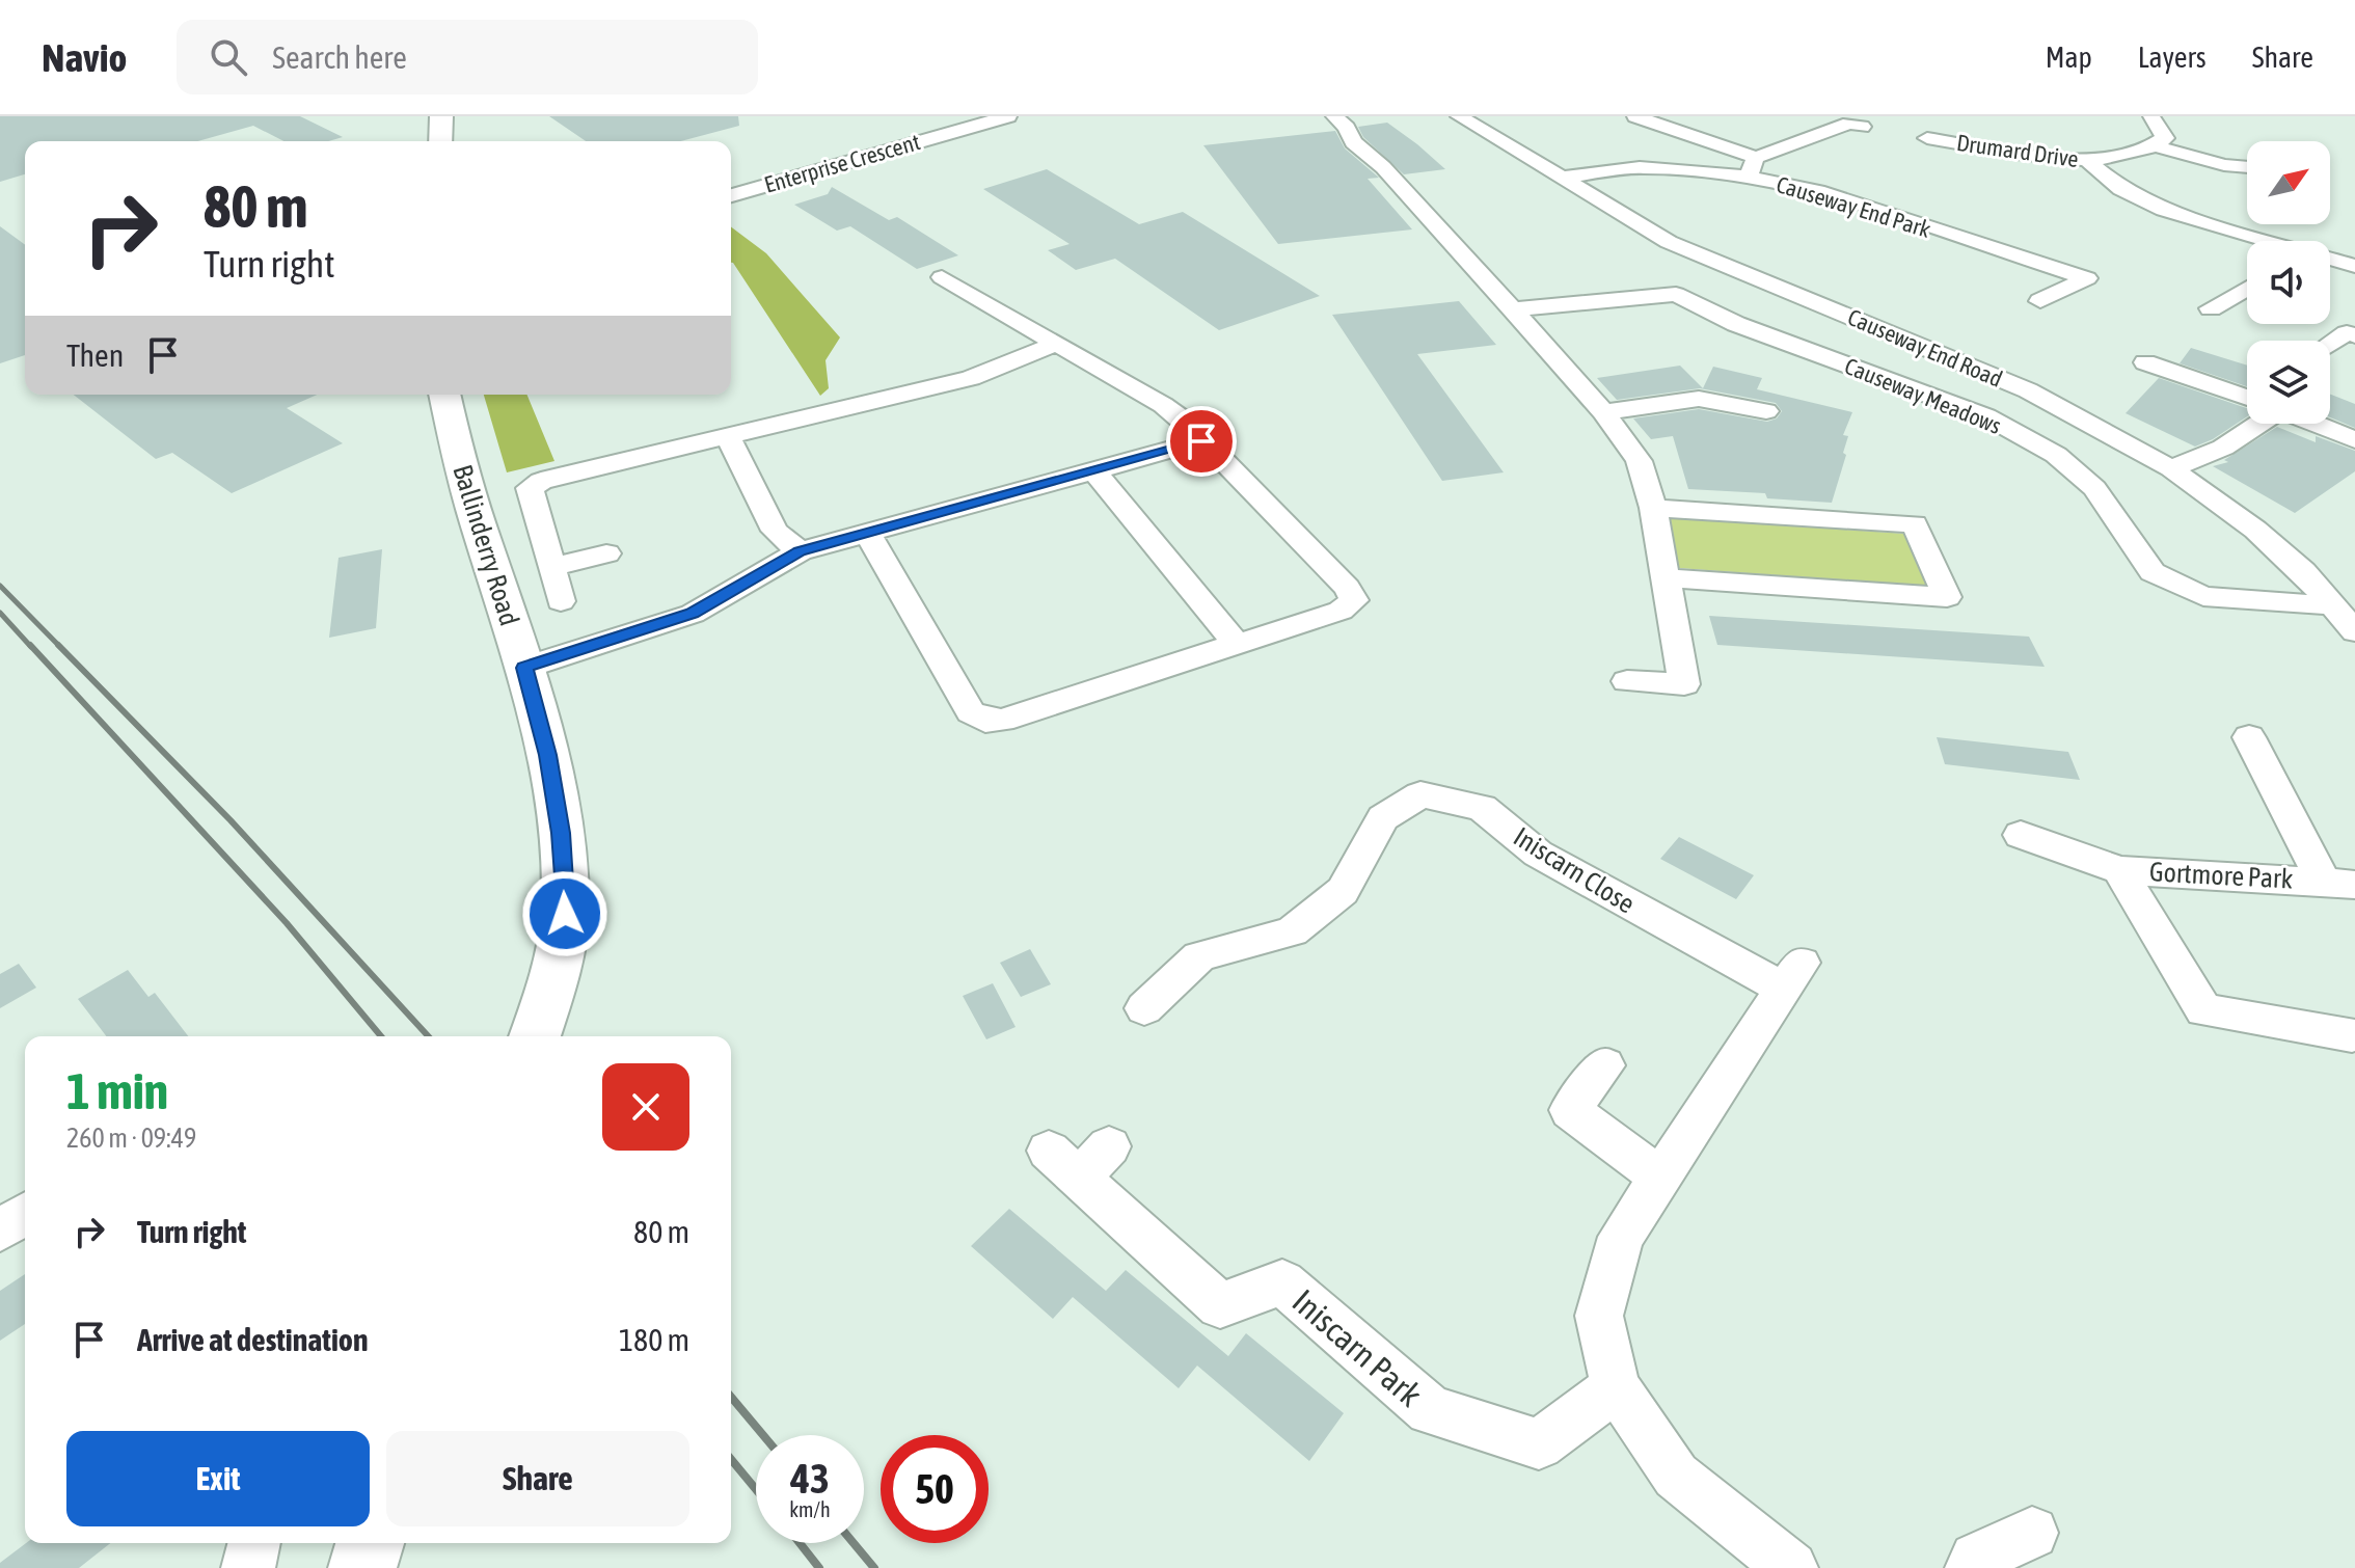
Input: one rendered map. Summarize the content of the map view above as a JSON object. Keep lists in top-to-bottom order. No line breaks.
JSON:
{"streets":{"main road":["Ballinderry Road"],"street":["Drumard Drive","Enterprise Crescent","Causeway End Park","Causeway End Road","Causeway Meadows","Iniscarn Close","Gortmore Park","Iniscarn Park"]},"crossings":[["Causeway End Park","Causeway End Road"],["Causeway End Road","Causeway Meadows"]],"north":"top right","page":{"header":"Navio","search":"Search here","nav":["Map","Layers","Share"],"turn":["80 m","Turn right"],"then":"Then","heading":["1 min","260 m · 09:49"],"list":[{"name":"Turn right","value":"80 m"},{"name":"Arrive at destination","value":"180 m"}],"buttons":["Exit","Share"],"speed":"43 km/h","limit":"50"}}
